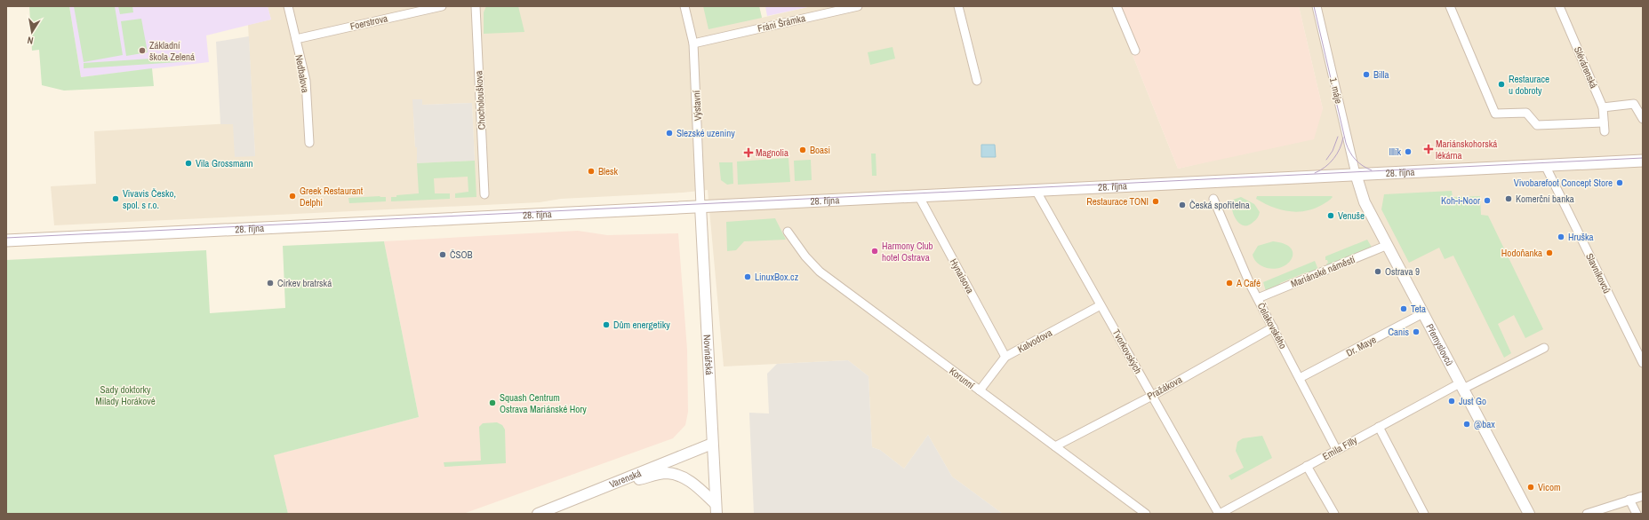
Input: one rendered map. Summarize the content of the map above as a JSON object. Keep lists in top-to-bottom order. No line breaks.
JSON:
{"streets":{"main road":["28. října"],"street":["Foerstrova","Fráni Šrámka","Slévárenská","Nedbalova","1. máje","Chocholouškova","Výstavní","Mariánské náměstí","Slavníkovců","Hynaisova","Čelakovského","Kalvodova","Přemyslovců","Dr. Maye","Tvorkovských","Novinářská","Korunní","Pražákova","Emila Filly","Varenská"]},"crossings":[["Foerstrova","Nedbalova"],["Fráni Šrámka","Výstavní"],["1. máje","28. října"],["1. máje","Přemyslovců"],["Výstavní","28. října"],["Výstavní","Novinářská"],["28. října","Slavníkovců"],["28. října","Hynaisova"],["28. října","Přemyslovců"],["28. října","Tvorkovských"],["28. října","Novinářská"],["Mariánské náměstí","Čelakovského"],["Mariánské náměstí","Přemyslovců"],["Hynaisova","Kalvodova"],["Čelakovského","Dr. Maye"],["Čelakovského","Pražákova"],["Čelakovského","Emila Filly"],["Kalvodova","Tvorkovských"],["Kalvodova","Korunní"],["Přemyslovců","Dr. Maye"],["Přemyslovců","Emila Filly"],["Tvorkovských","Pražákova"],["Tvorkovských","Emila Filly"],["Novinářská","Varenská"],["Korunní","Pražákova"]],"parks":["Sady doktorky Milady Horákové"],"places":{"other":["Základní škola Zelená","Billa","Restaurace u dobroty","Slezské uzeniny","Boasi","Illík","Vila Grossmann","Blesk","Vivobarefoot Concept Store","Greek Restaurant Delphi","Vivavis Česko, spol. s r.o.","Komerční banka","Koh-i-Noor","Restaurace TONI","Česká spořitelna","Venuše","Hruška","Harmony Club hotel Ostrava","Hodoňanka","ČSOB","Ostrava 9","LinuxBox.cz","Církev bratrská","A Café","Teta","Dům energetiky","Canis","Just Go","Squash Centrum Ostrava Mariánské Hory","@bax","Vicom"],"health":["Mariánskohorská lékárna","Magnolia"]},"north":"bottom"}
